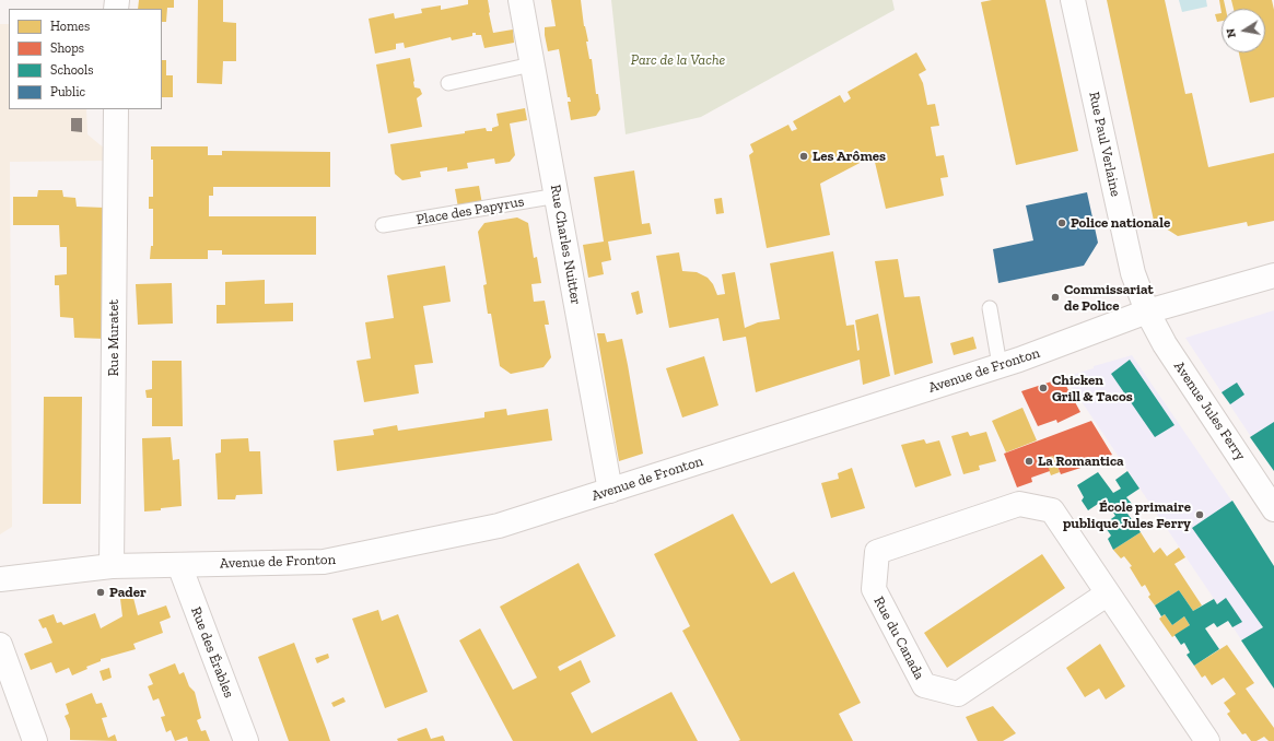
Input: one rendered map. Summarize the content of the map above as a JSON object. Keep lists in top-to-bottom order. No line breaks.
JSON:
{"streets":{"street":["Rue Paul Verlaine","Rue Charles Nuitter","Rue Muratet","Avenue de Fronton","Avenue Jules Ferry","Rue du Canada","Rue des Érables"],"lane":["Place des Papyrus"]},"crossings":[["Rue Paul Verlaine","Avenue de Fronton"],["Rue Paul Verlaine","Avenue Jules Ferry"],["Place des Papyrus","Rue Charles Nuitter"],["Rue Charles Nuitter","Avenue de Fronton"],["Rue Muratet","Avenue de Fronton"],["Avenue de Fronton","Avenue Jules Ferry"],["Avenue de Fronton","Rue des Érables"]],"parks":["Parc de la Vache"],"places":["Les Arômes","Police nationale","Commissariat de Police","Chicken Grill & Tacos","La Romantica","École primaire publique Jules Ferry","Pader"],"legend":["Homes","Shops","Schools","Public"],"north":"left"}
